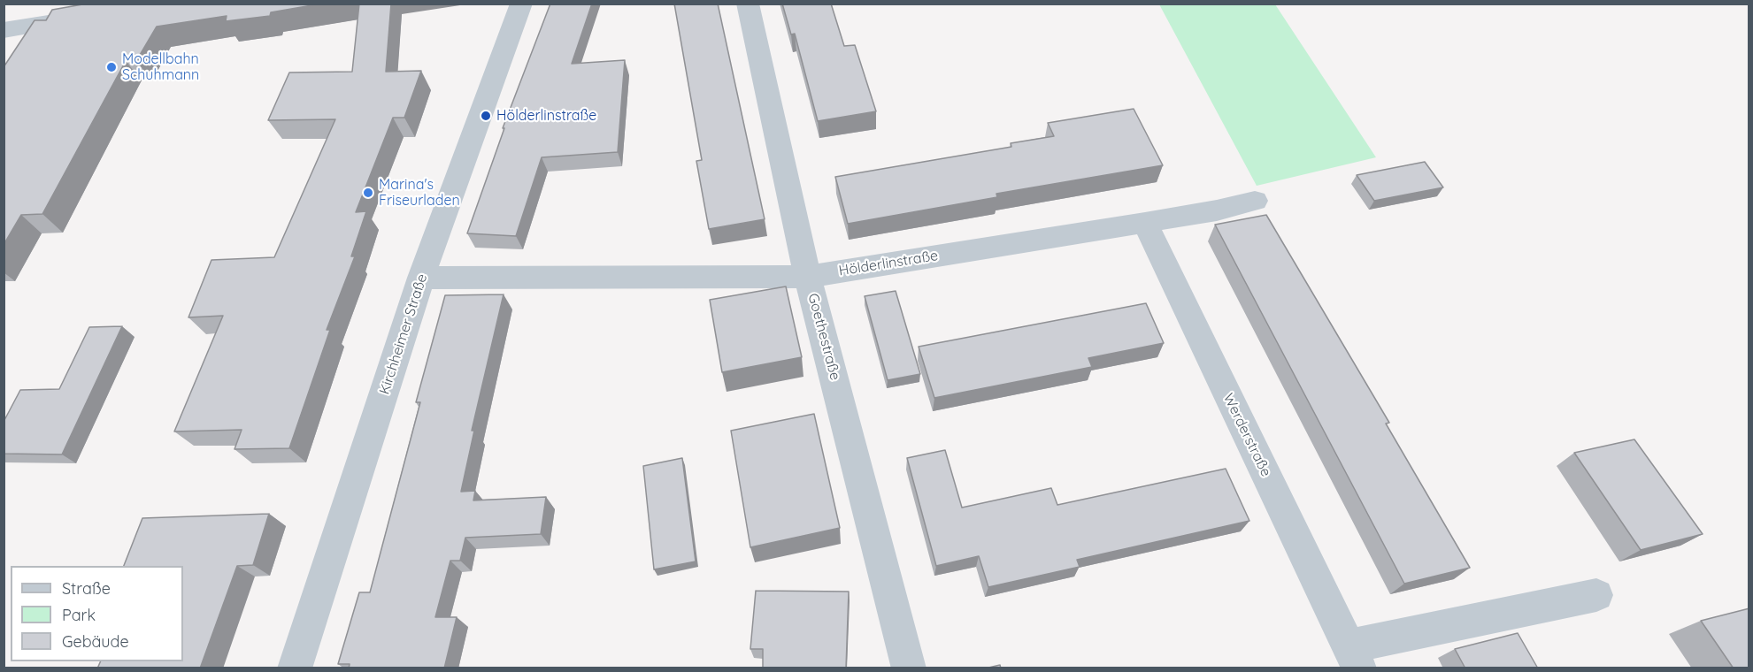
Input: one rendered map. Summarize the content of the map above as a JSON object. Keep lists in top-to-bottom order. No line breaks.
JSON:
{"streets":{"street":["Hölderlinstraße","Kirchheimer Straße","Goethestraße","Werderstraße"]},"crossings":[["Hölderlinstraße","Kirchheimer Straße"],["Hölderlinstraße","Goethestraße"],["Hölderlinstraße","Werderstraße"]],"places":["Modellbahn Schuhmann","Hölderlinstraße","Marina's Friseurladen"],"legend":["Straße","Park","Gebäude"]}
